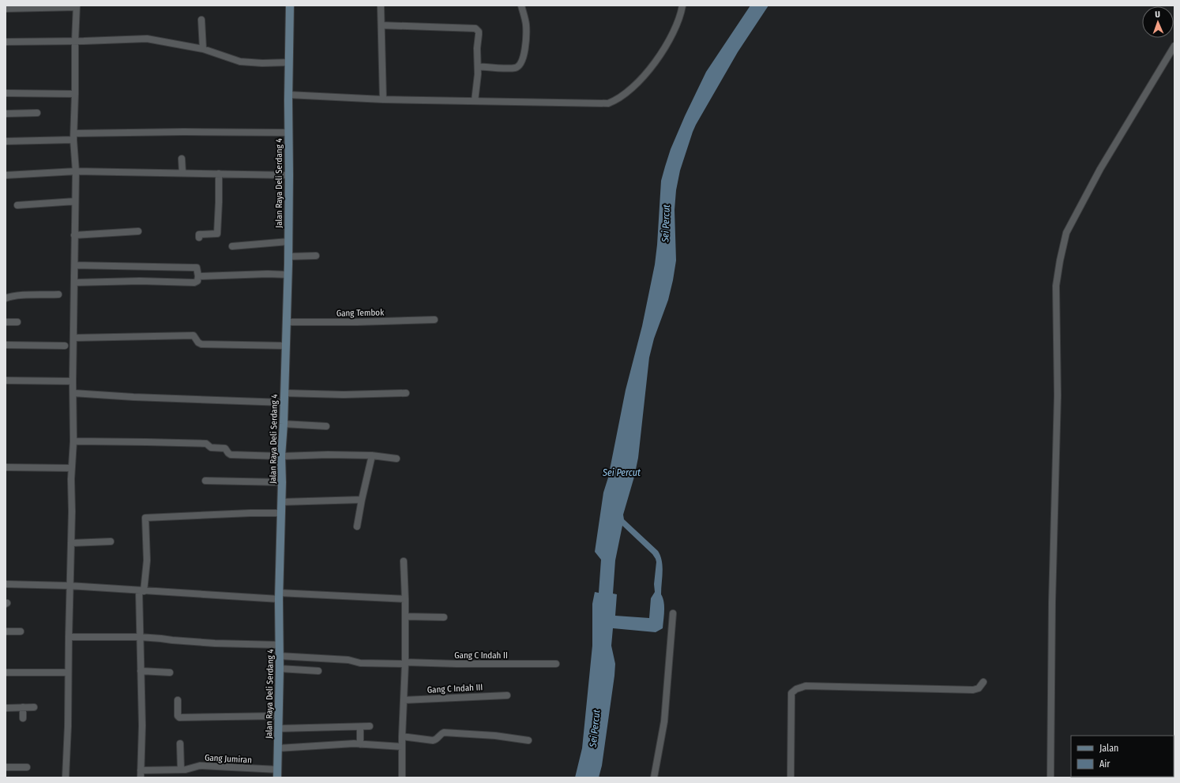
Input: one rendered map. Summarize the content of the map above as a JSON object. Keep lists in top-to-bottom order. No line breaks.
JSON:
{"streets":{"street":["Jalan Raya Deli Serdang 4","Gang Tembok","Gang C Indah II","Gang C Indah III","Gang Jumiran"]},"crossings":[["Jalan Raya Deli Serdang 4","Gang Tembok"],["Jalan Raya Deli Serdang 4","Gang C Indah II"],["Jalan Raya Deli Serdang 4","Gang Jumiran"]],"water":["Sei Percut"],"legend":["Jalan","Air"],"north":"top"}
